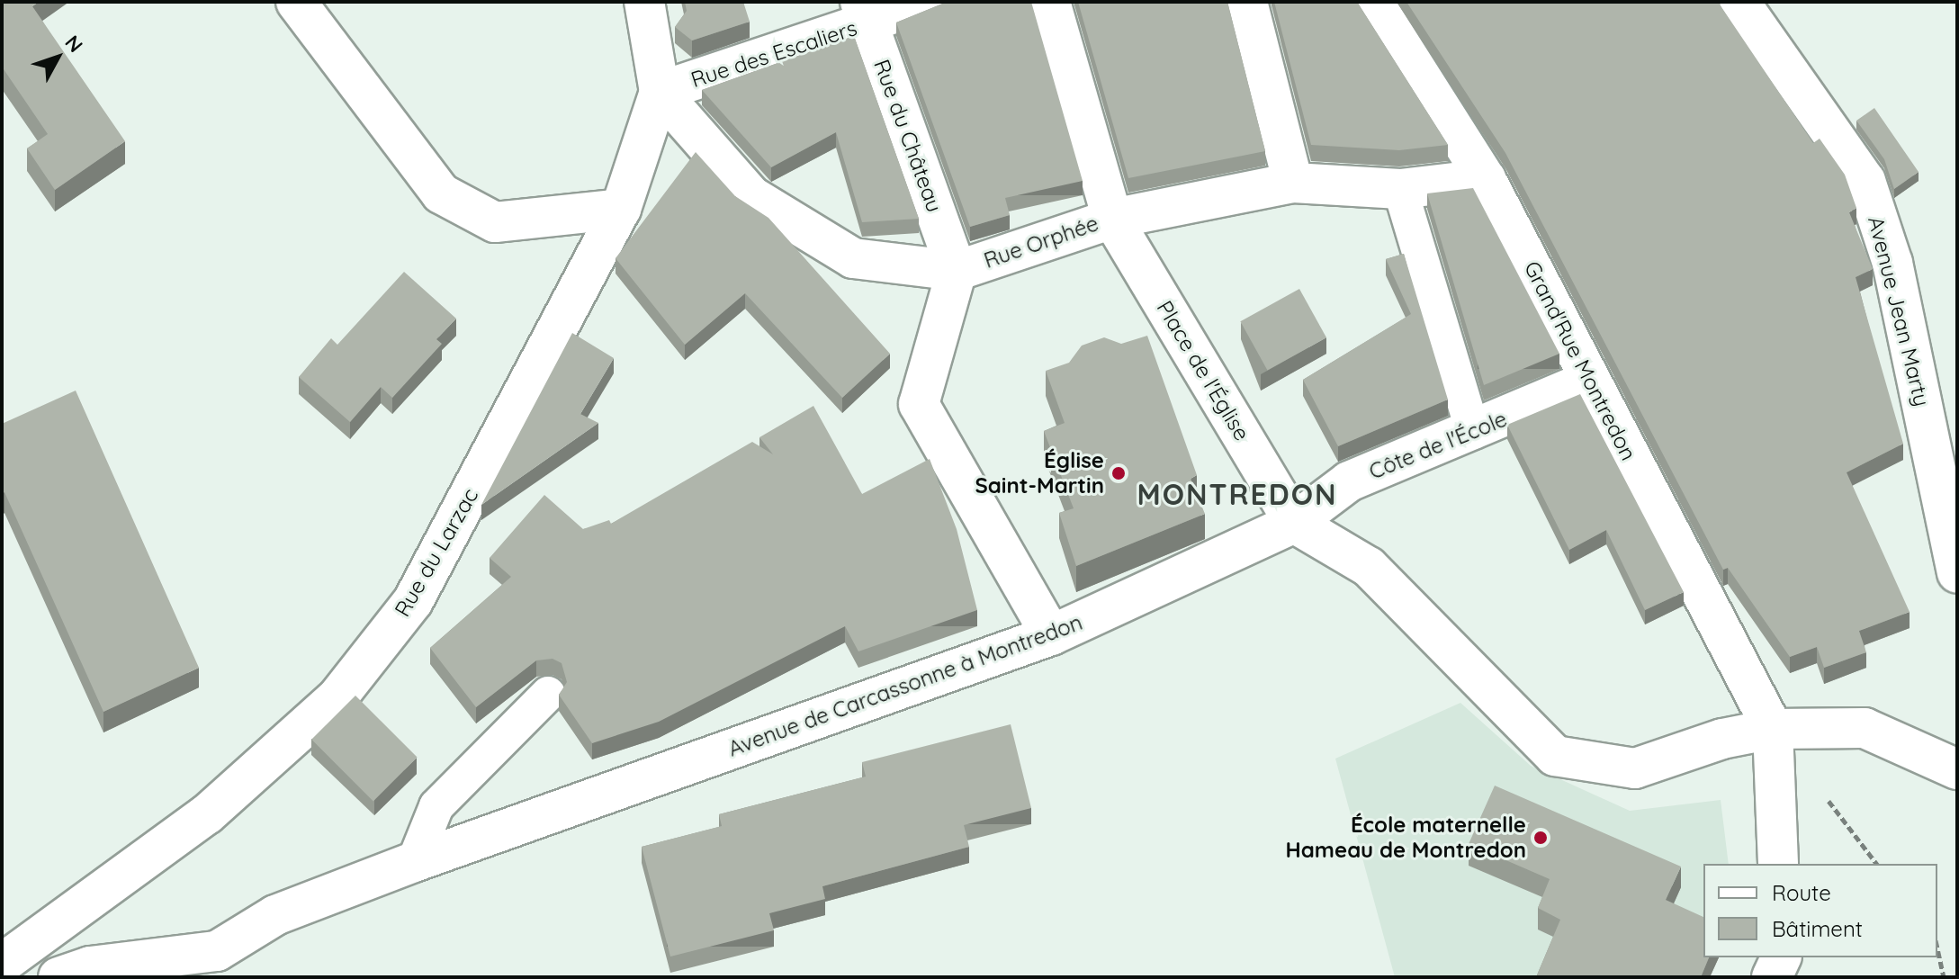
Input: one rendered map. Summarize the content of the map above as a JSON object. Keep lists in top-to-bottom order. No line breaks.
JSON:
{"streets":{"street":["Rue des Escaliers","Rue du Château","Rue Orphée","Avenue Jean Marty","Grand'Rue Montredon","Place de l'Église","Côte de l'École","Rue du Larzac","Avenue de Carcassonne à Montredon"]},"crossings":[["Rue des Escaliers","Rue du Château"],["Rue des Escaliers","Rue Orphée"],["Rue des Escaliers","Rue du Larzac"],["Rue du Château","Rue Orphée"],["Rue Orphée","Grand'Rue Montredon"],["Rue Orphée","Place de l'Église"],["Rue Orphée","Rue du Larzac"],["Grand'Rue Montredon","Côte de l'École"],["Place de l'Église","Côte de l'École"],["Place de l'Église","Avenue de Carcassonne à Montredon"],["Côte de l'École","Avenue de Carcassonne à Montredon"]],"districts":["MONTREDON"],"places":["Église Saint-Martin","École maternelle Hameau de Montredon"],"legend":["Route","Bâtiment"],"north":"top right"}
